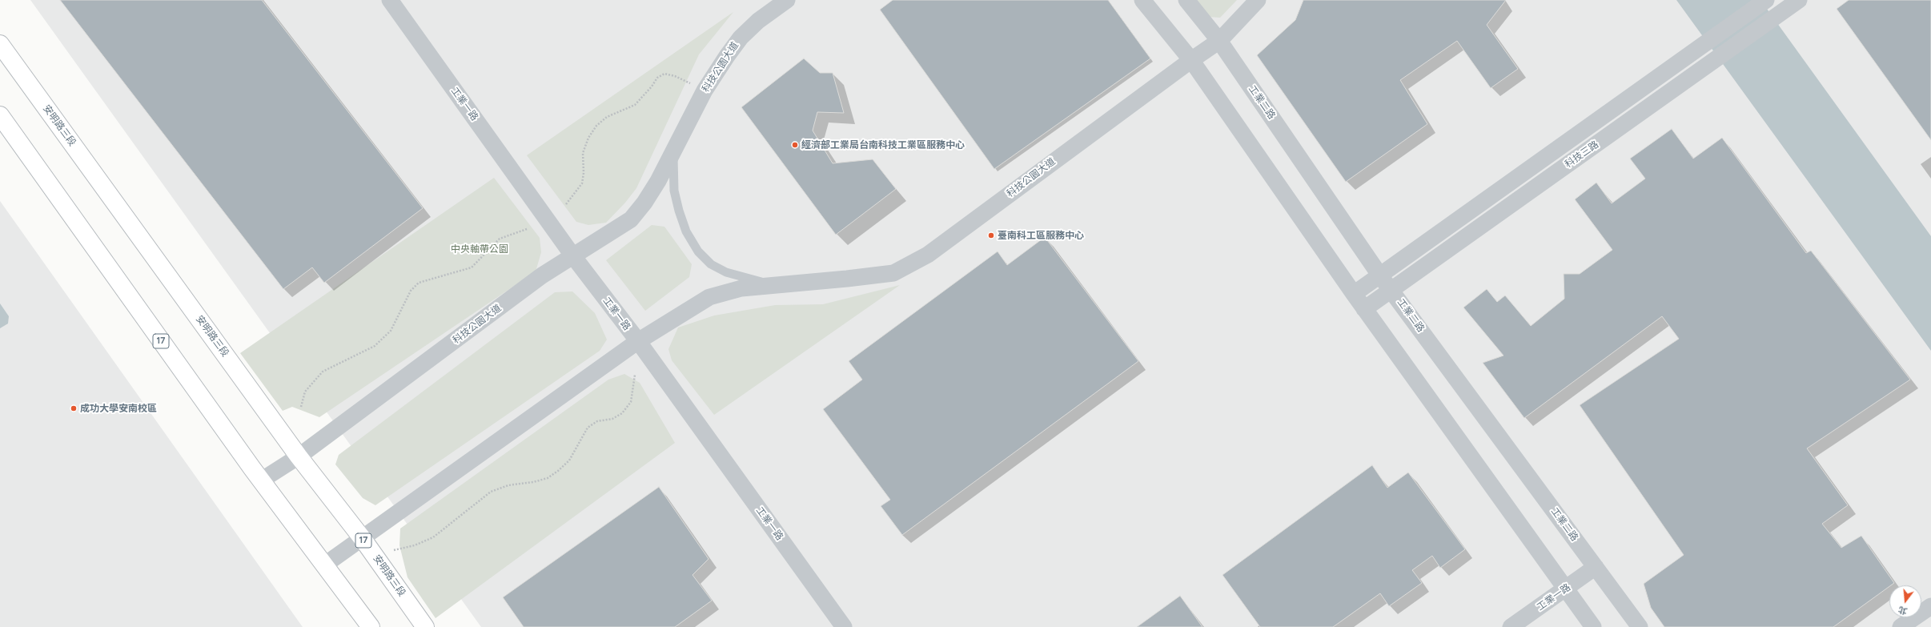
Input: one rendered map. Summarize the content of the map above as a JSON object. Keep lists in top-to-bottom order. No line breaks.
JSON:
{"streets":{"main road":["安明路三段","17"],"street":["科技公園大道","工業二路","工業一路","科技三路"]},"crossings":[["科技公園大道","工業二路"],["科技公園大道","工業一路"],["科技公園大道","安明路三段"],["科技公園大道","17"],["工業二路","工業一路"],["工業二路","科技三路"]],"parks":["中央軸帶公園"],"places":["經濟部工業局台南科技工業區服務中心","臺南科工區服務中心","成功大學安南校區"],"north":"bottom"}
